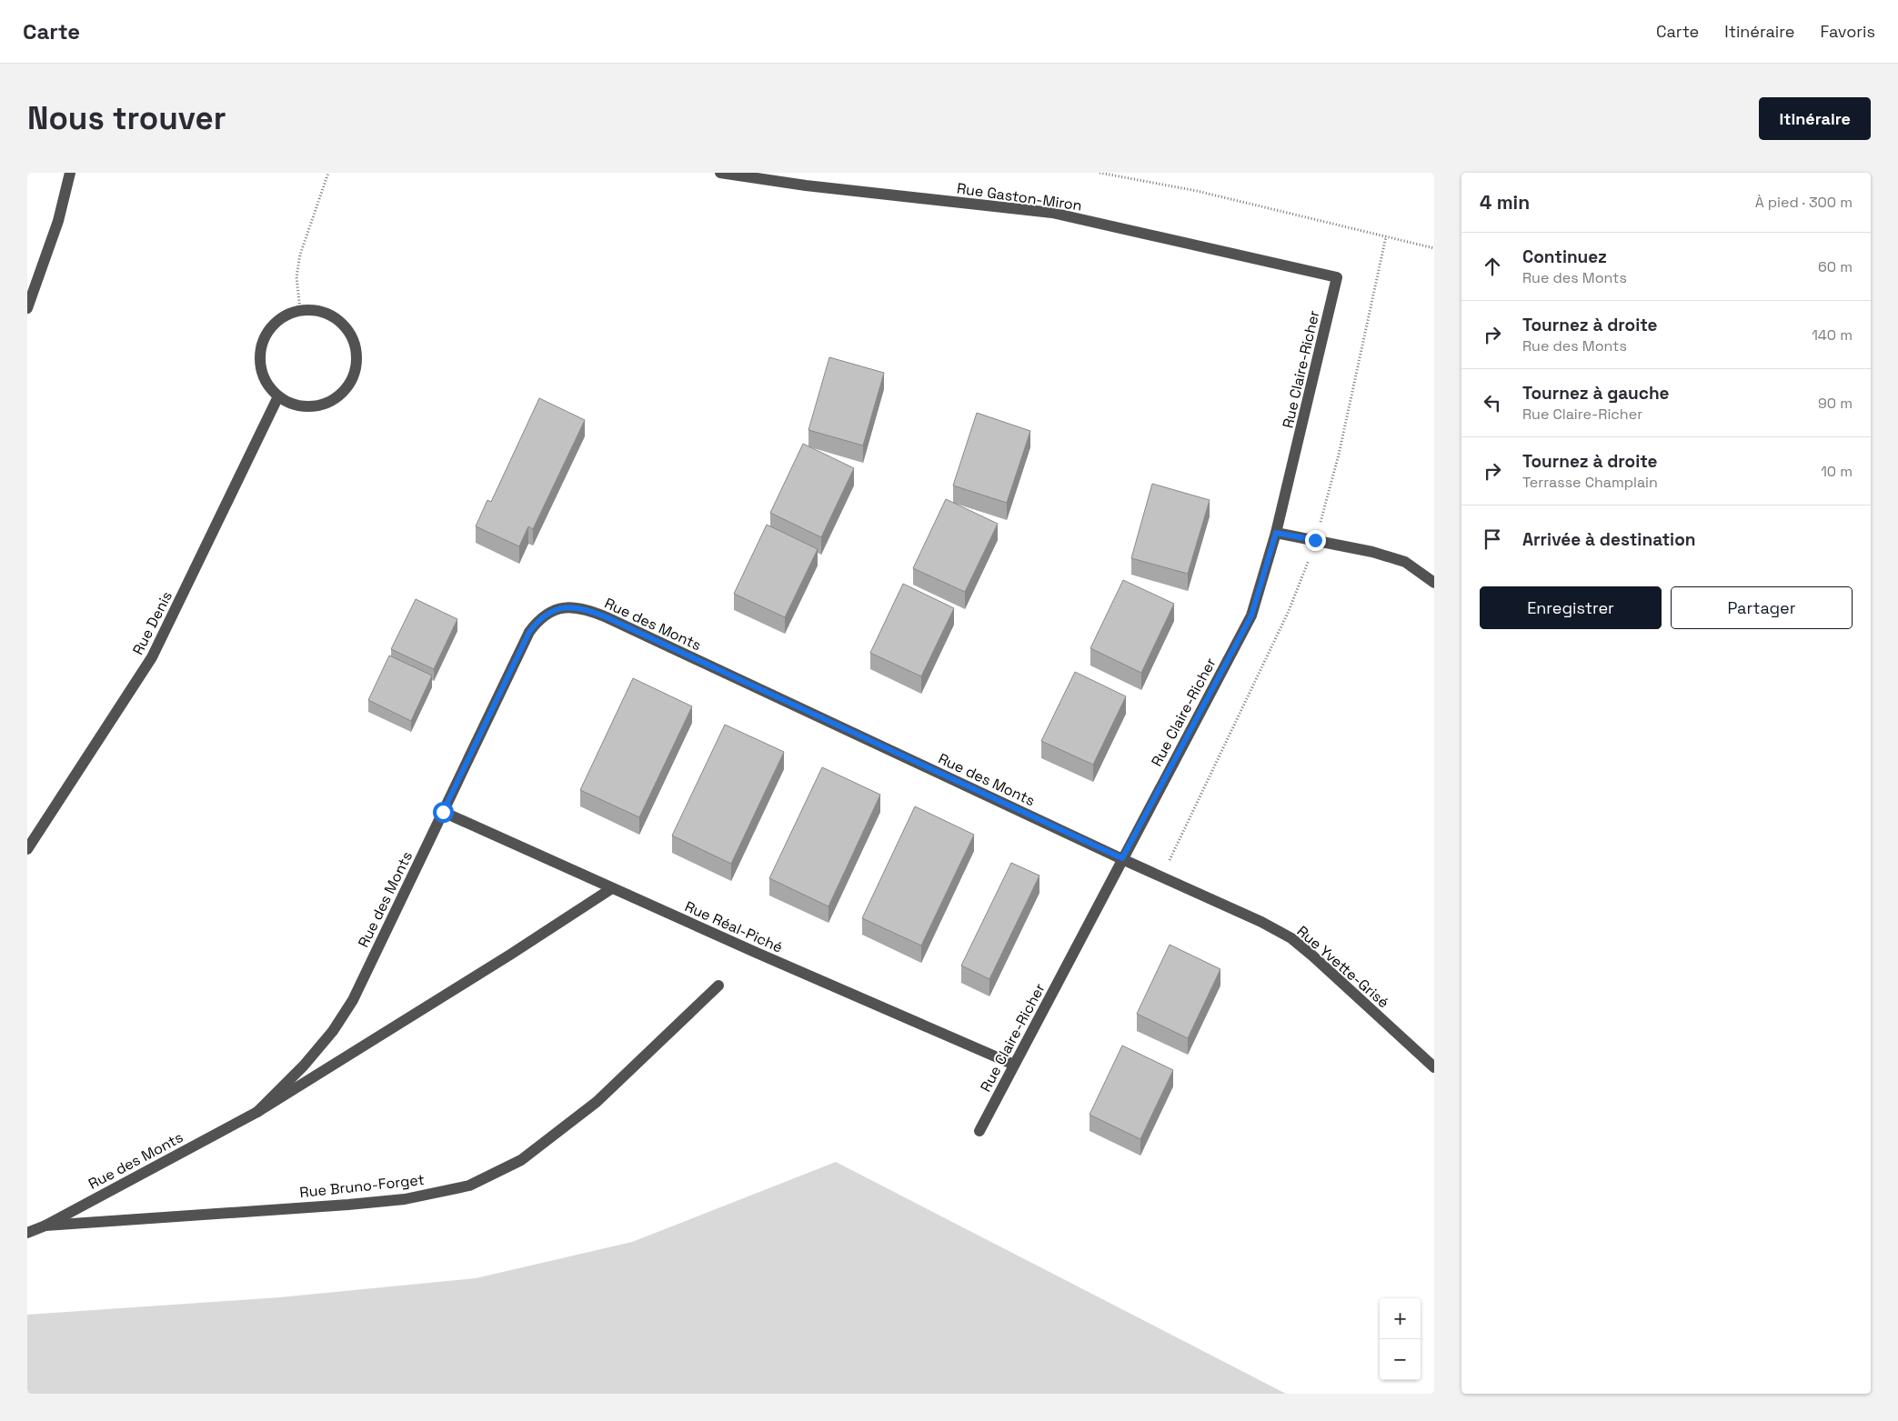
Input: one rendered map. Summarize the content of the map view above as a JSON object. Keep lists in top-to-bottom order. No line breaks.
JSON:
{"streets":{"street":["Rue Gaston-Miron","Rue Claire-Richer","Rue Denis","Rue des Monts","Rue Réal-Piché","Rue Yvette-Grisé","Rue Bruno-Forget"]},"crossings":[["Rue Gaston-Miron","Rue Claire-Richer"],["Rue Claire-Richer","Rue des Monts"],["Rue Claire-Richer","Rue Réal-Piché"],["Rue Claire-Richer","Rue Yvette-Grisé"],["Rue des Monts","Rue Réal-Piché"],["Rue des Monts","Rue Yvette-Grisé"],["Rue des Monts","Rue Bruno-Forget"]],"page":{"header":"Carte","nav":["Carte","Itinéraire","Favoris"],"buttons":["Itinéraire",["Enregistrer","Partager"]],"title":"Nous trouver","heading":["4 min","À pied · 300 m"],"list":[["Continuez","Rue des Monts","60 m"],["Tournez à droite","Rue des Monts","140 m"],["Tournez à gauche","Rue Claire-Richer","90 m"],["Tournez à droite","Terrasse Champlain","10 m"],"Arrivée à destination"],"map_buttons":["+","−"]}}
